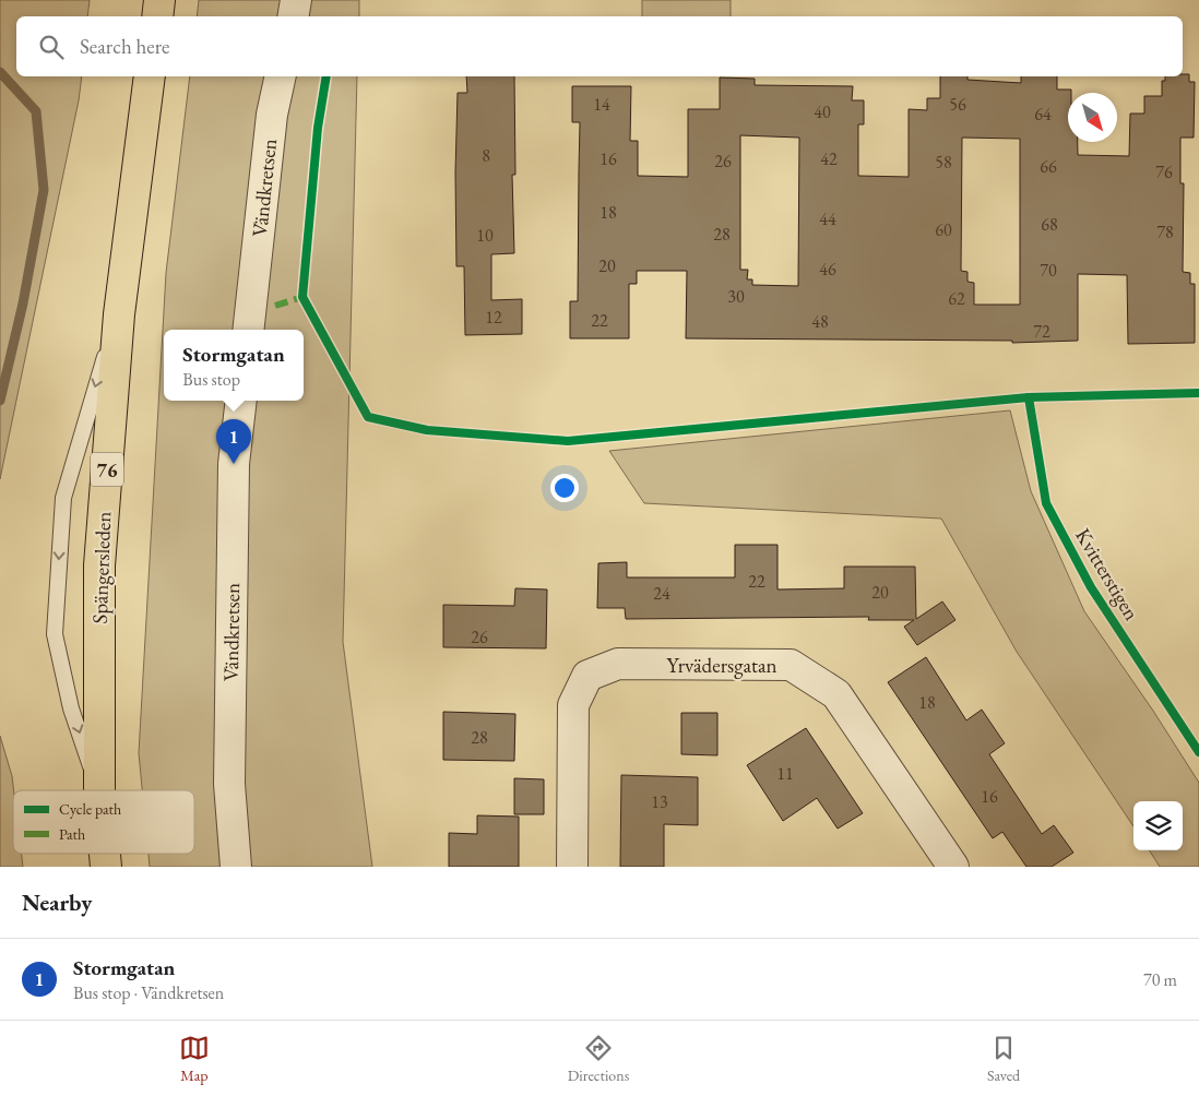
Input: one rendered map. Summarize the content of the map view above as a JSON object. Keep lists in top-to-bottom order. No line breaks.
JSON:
{"streets":{"main road":["76","Spängersleden"],"street":["Vändkretsen","Yrvädersgatan"],"cycle path":["Kvitterstigen"]},"house_numbers":["14","56","40","64","8","16","42","26","58","66","76","18","44","68","60","78","28","10","20","46","70","30","62","12","22","48","72","22","20","24","26","18","28","11","16","13"],"legend":["Cycle path","Path"],"north":"bottom right","page":{"search":"Search here","popup":["Stormgatan","Bus stop"],"pins":"1","heading":"Nearby","list":[{"mark":"1","name":"Stormgatan","note":"Bus stop · Vändkretsen","value":"70 m"}],"nav":["Map","Directions","Saved"]}}
